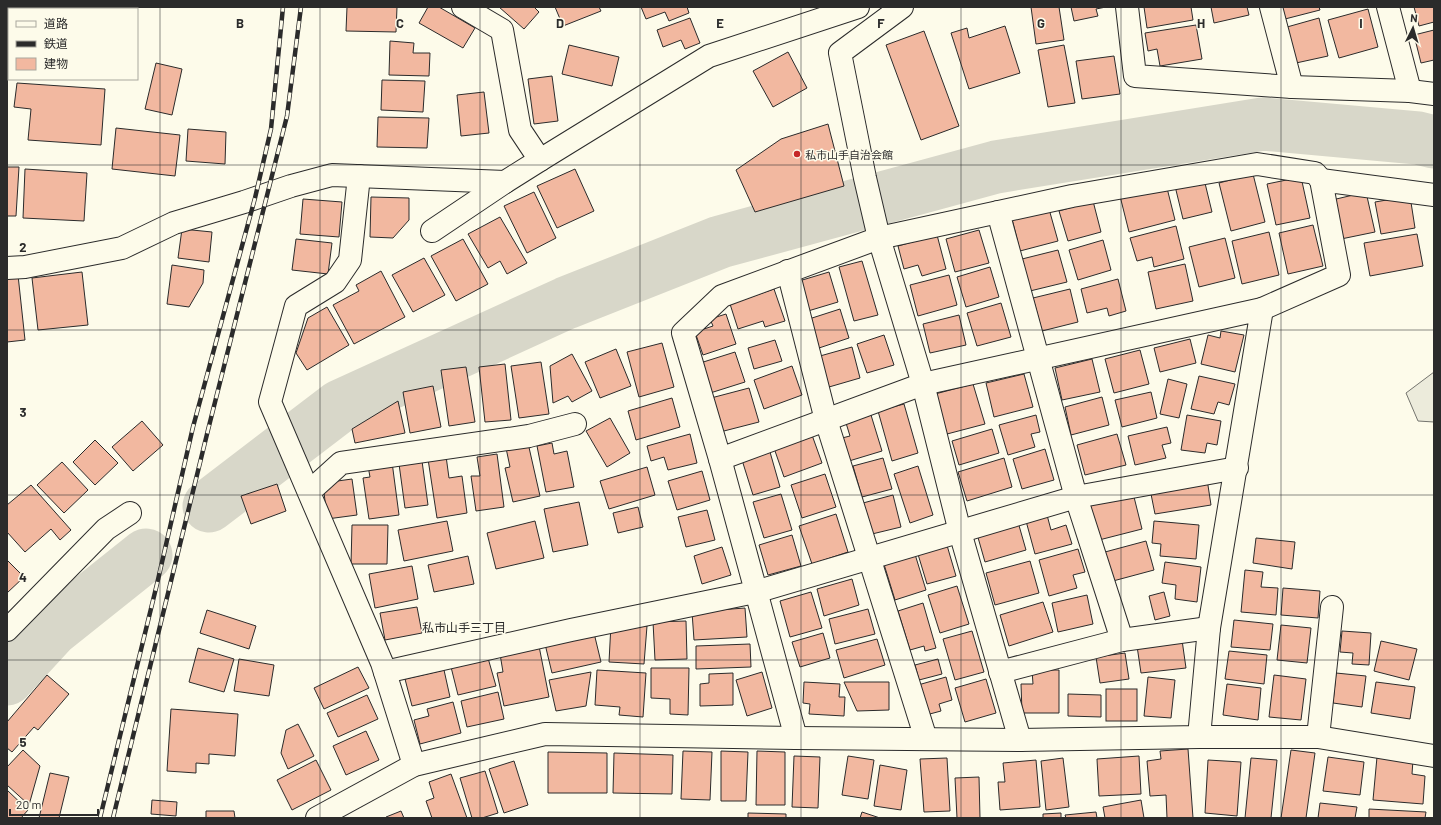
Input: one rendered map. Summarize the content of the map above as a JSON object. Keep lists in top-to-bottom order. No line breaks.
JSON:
{"districts":["私市山手三丁目"],"places":["私市山手自治会館"],"legend":["道路","鉄道","建物"],"scale_bar":"20 m","north":"top","grid":{"columns":["B","C","D","E","F","G","H","I"],"rows":["2","3","4","5"]}}
